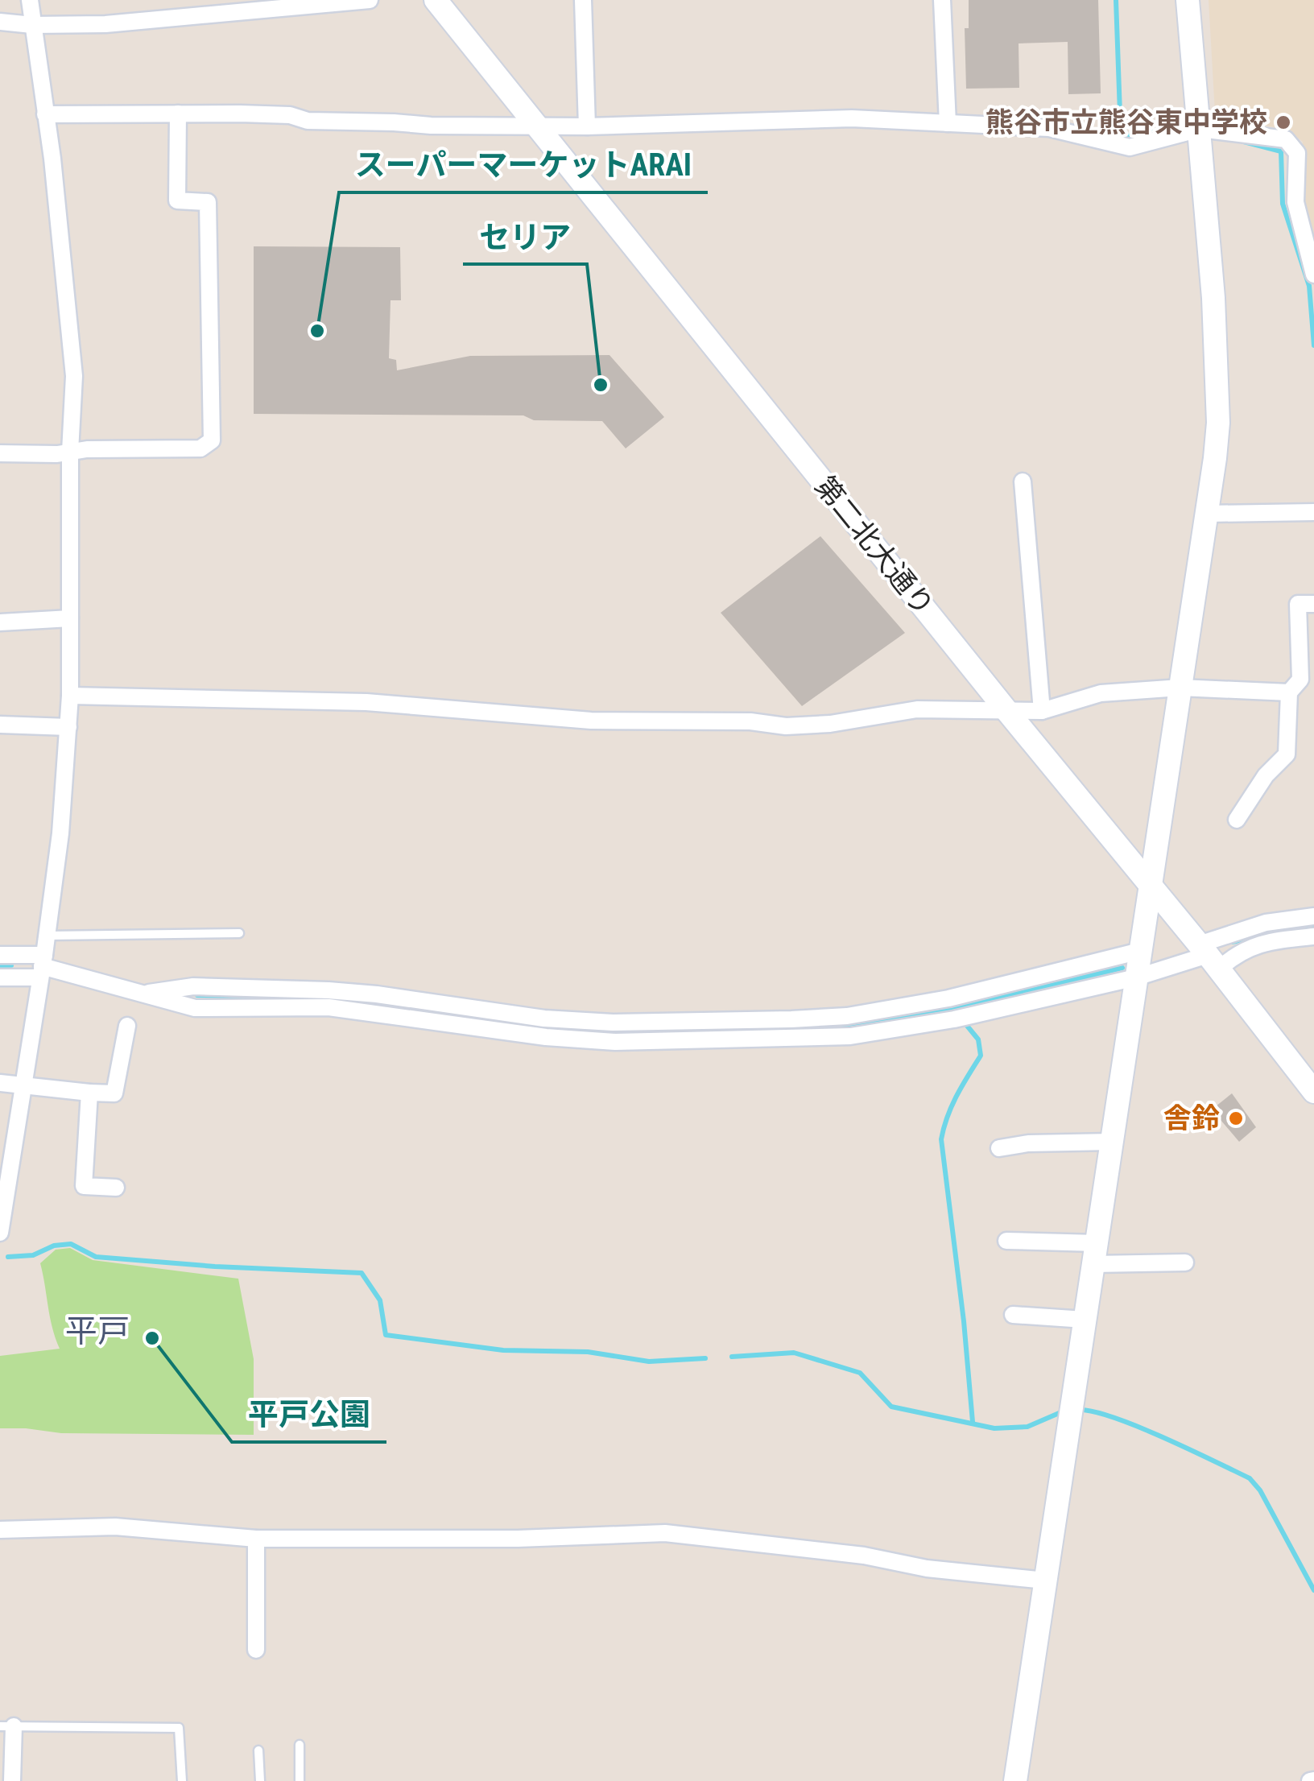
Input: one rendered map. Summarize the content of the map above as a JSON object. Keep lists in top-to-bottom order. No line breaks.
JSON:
{"streets":{"street":["第二北大通り"]},"districts":["平戸"],"places":["熊谷市立熊谷東中学校","スーパーマーケットARAI","セリア","舎鈴","平戸公園"]}
